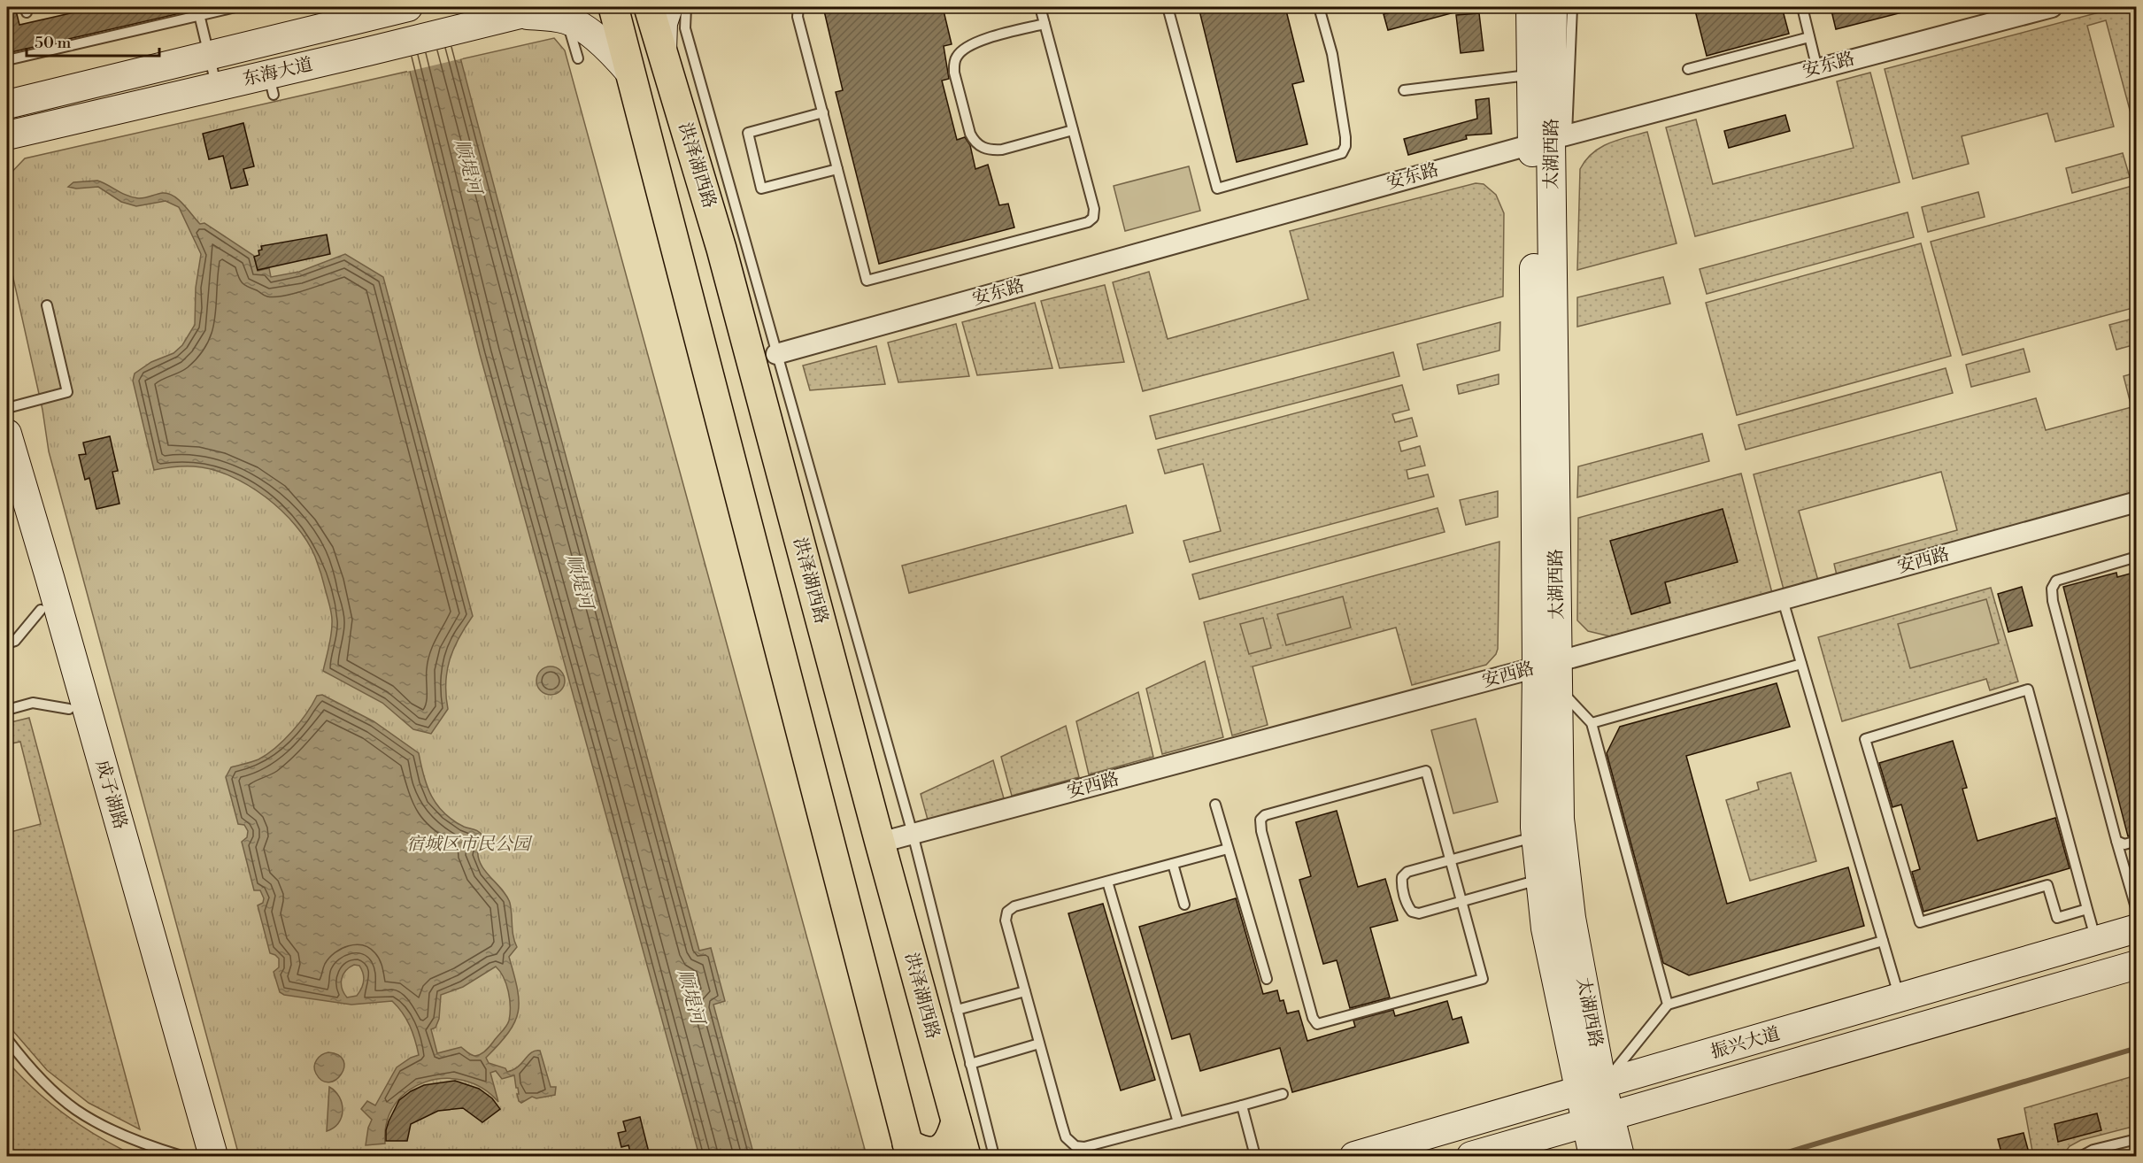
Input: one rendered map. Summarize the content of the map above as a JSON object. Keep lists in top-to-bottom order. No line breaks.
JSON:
{"streets":{"main road":["洪泽湖西路"],"street":["安东路","东海大道","太湖西路","安西路","成子湖路","振兴大道"]},"crossings":[["安东路","太湖西路"],["太湖西路","安西路"],["太湖西路","振兴大道"],["洪泽湖西路","安西路"]],"water":["顺堤河"],"parks":["宿城区市民公园"],"scale_bar":"50 m"}
